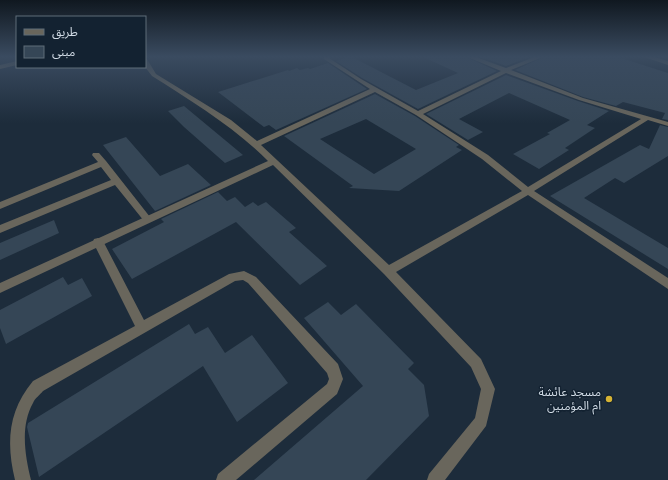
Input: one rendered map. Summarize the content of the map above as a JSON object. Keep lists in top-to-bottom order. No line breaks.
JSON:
{"places":["مسجد عائشة ام المؤمنين"],"legend":["طريق","مبنى"]}
